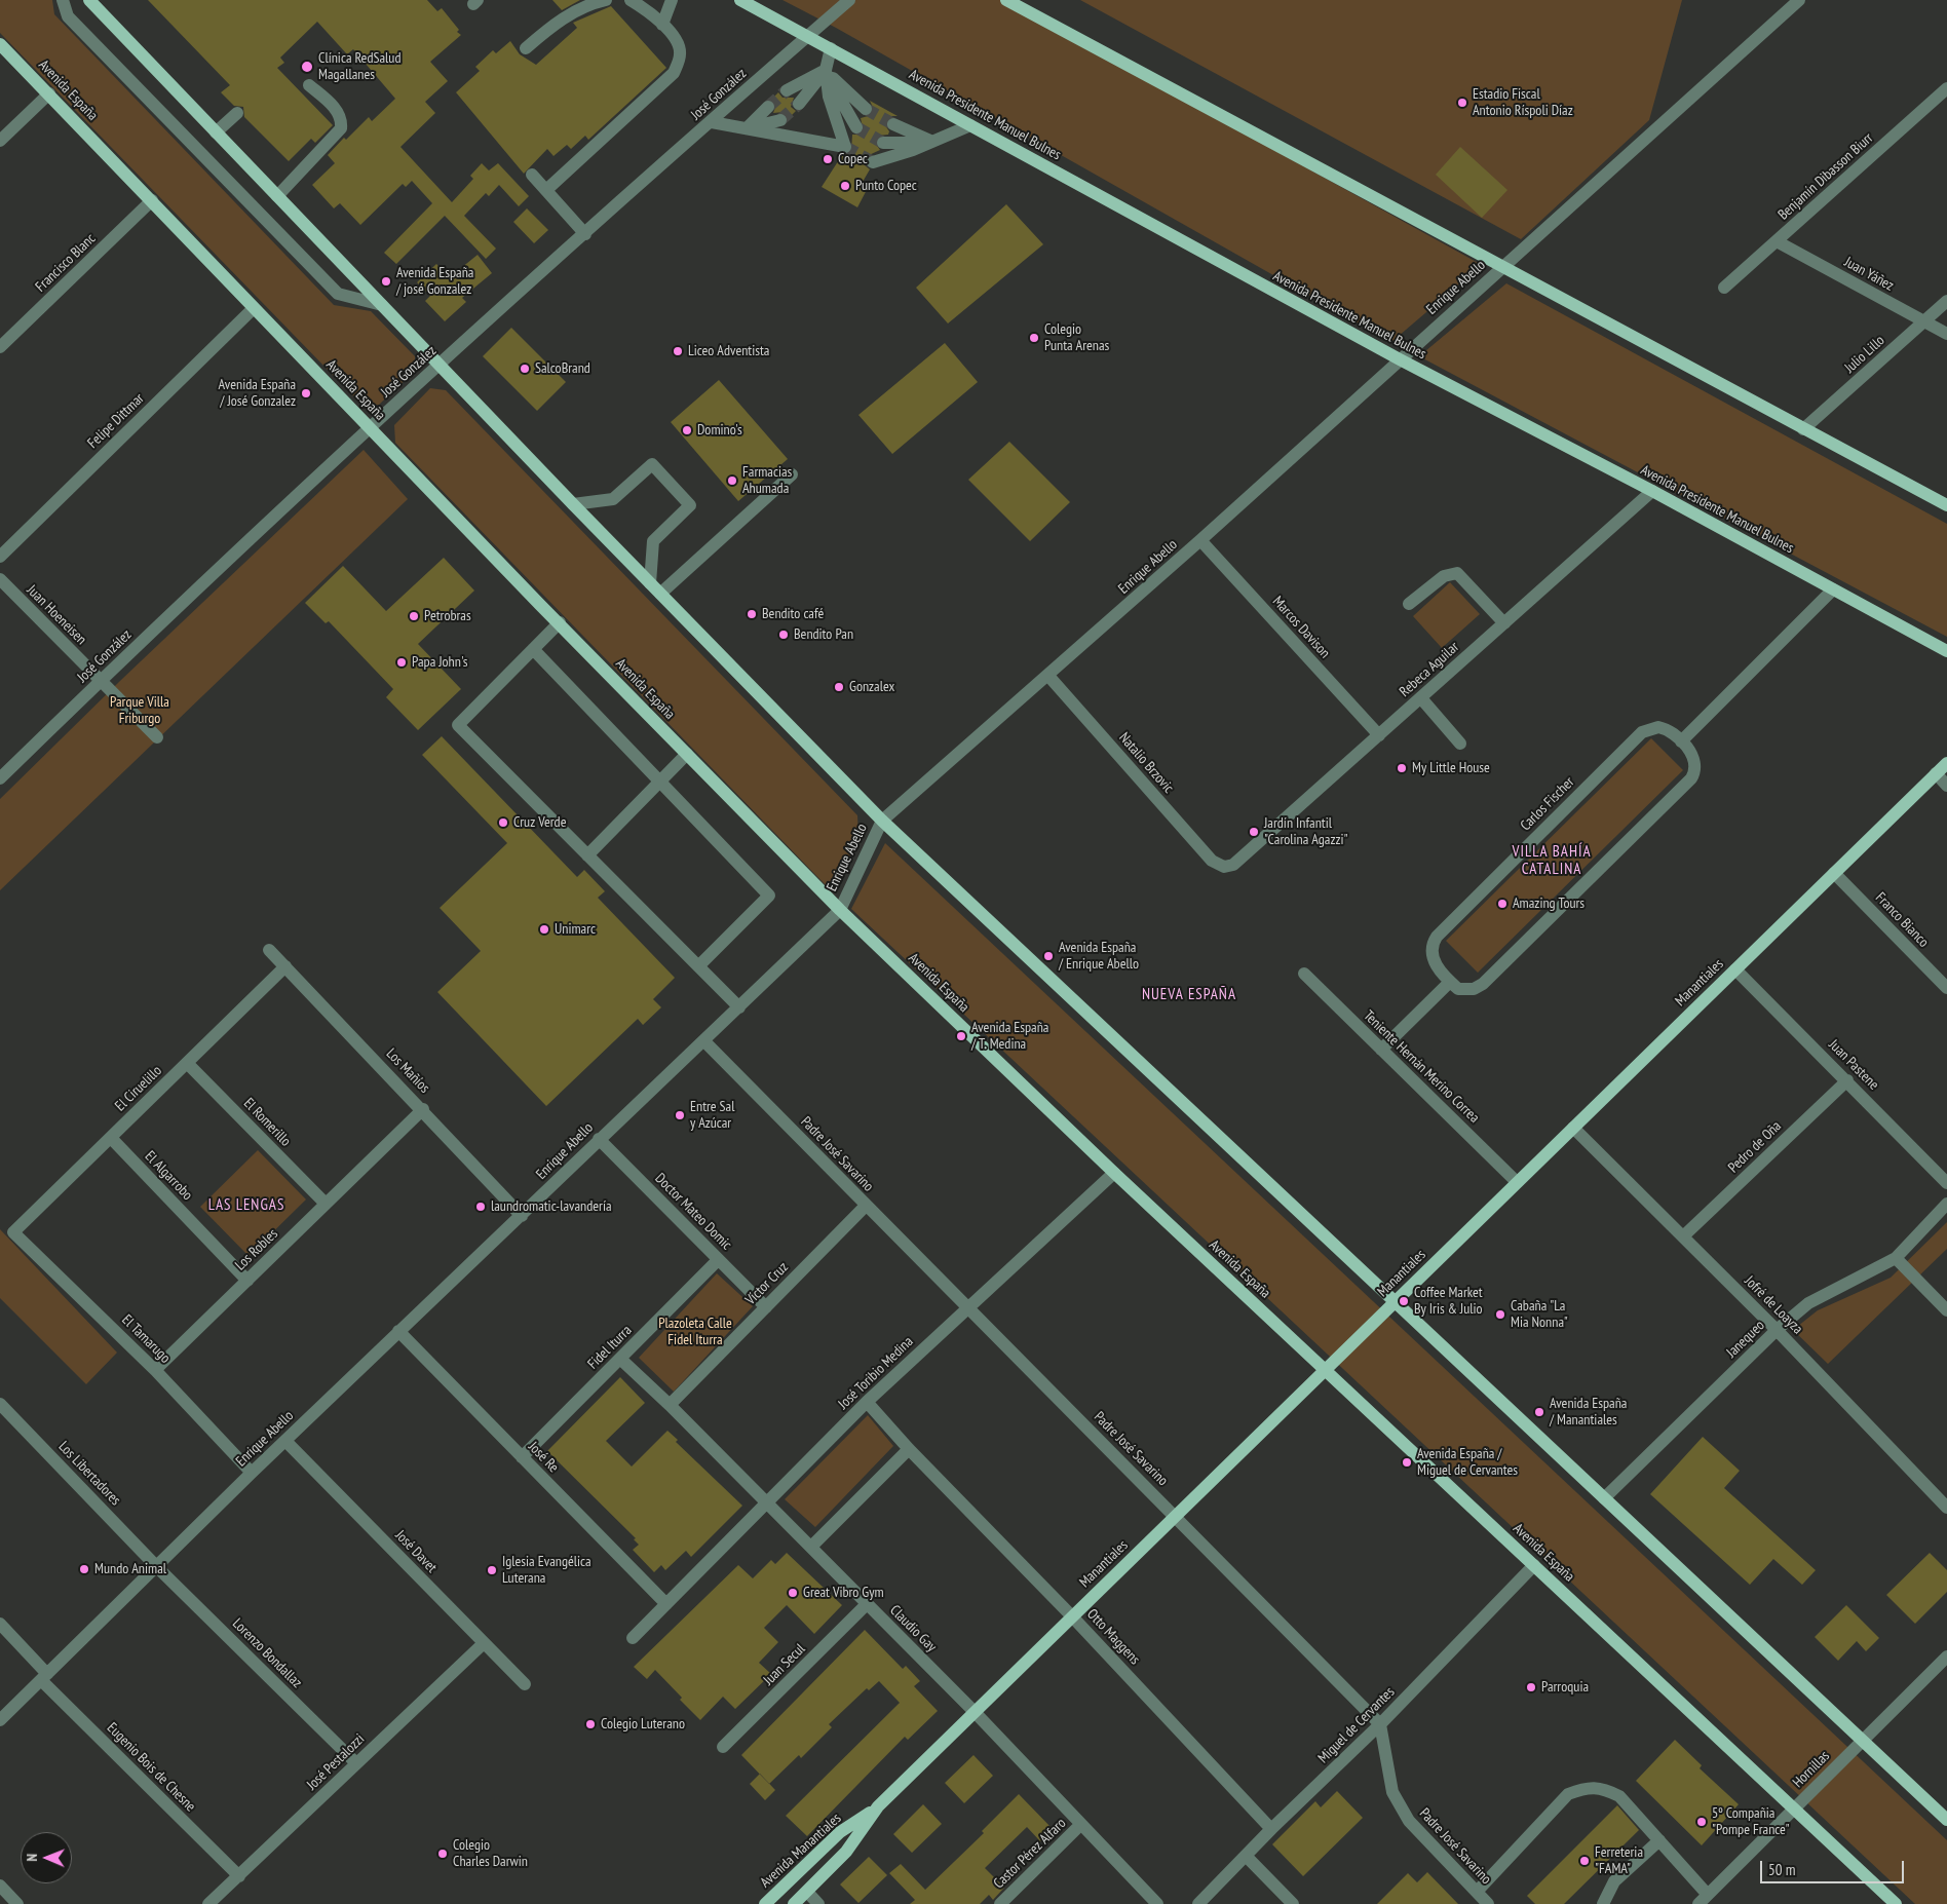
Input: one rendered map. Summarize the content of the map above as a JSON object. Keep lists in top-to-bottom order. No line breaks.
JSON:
{"streets":{"main road":["Avenida España","Avenida Presidente Manuel Bulnes","Manantiales","Avenida Manantiales"],"street":["José González","Benjamín Dibasson Biurr","Francisco Blanc","Juan Yáñez","Enrique Abello","Julio Lillo","Felipe Dittmar","Juan Hoeneisen","Marcos Davison","Rebeca Aguilar","Natalio Brzovic","Carlos Fischer","Franco Bianco","Juan Pastene","Teniente Hernán Merino Correa","Los Mañíos","El Ciruelillo","El Romerillo","Pedro de Oña","Padre José Savarino","El Algarrobo","Doctor Mateo Domic","Los Robles","Víctor Cruz","Jofré de Loayza","El Tamarugo","Janequeo","Fidel Iturra","José Toribio Medina","José Re","Los Libertadores","José Davet","Claudio Gay","Otto Maggens","Lorenzo Bondallaz","Juan Secul","Miguel de Cervantes","José Pestalozzi","Eugenio Bois de Chesne","Hornillas","Castor Pérez Alfaro"]},"crossings":[["Avenida España","José González"],["Avenida España","Francisco Blanc"],["Avenida España","Enrique Abello"],["Avenida España","Felipe Dittmar"],["Avenida España","Manantiales"],["Avenida España","José Toribio Medina"],["Avenida España","Miguel de Cervantes"],["Avenida España","Hornillas"],["José González","Avenida Presidente Manuel Bulnes"],["José González","Juan Hoeneisen"],["Avenida Presidente Manuel Bulnes","Enrique Abello"],["Avenida Presidente Manuel Bulnes","Rebeca Aguilar"],["Benjamín Dibasson Biurr","Juan Yáñez"],["Juan Yáñez","Julio Lillo"],["Enrique Abello","Marcos Davison"],["Enrique Abello","Natalio Brzovic"],["Enrique Abello","Los Mañíos"],["Enrique Abello","Padre José Savarino"],["Enrique Abello","Doctor Mateo Domic"],["Enrique Abello","El Tamarugo"],["Enrique Abello","José Re"],["Enrique Abello","Los Libertadores"],["Enrique Abello","José Davet"],["Enrique Abello","Lorenzo Bondallaz"],["Enrique Abello","Eugenio Bois de Chesne"],["Marcos Davison","Rebeca Aguilar"],["Rebeca Aguilar","Natalio Brzovic"],["Franco Bianco","Manantiales"],["Manantiales","Juan Pastene"],["Manantiales","Teniente Hernán Merino Correa"],["Manantiales","Padre José Savarino"],["Manantiales","Jofré de Loayza"],["Manantiales","Claudio Gay"],["Manantiales","Otto Maggens"],["Manantiales","Avenida Manantiales"],["Juan Pastene","Pedro de Oña"],["Los Mañíos","El Ciruelillo"],["Los Mañíos","Los Robles"],["El Ciruelillo","El Romerillo"],["El Ciruelillo","El Algarrobo"],["El Ciruelillo","El Tamarugo"],["El Romerillo","Los Robles"],["Pedro de Oña","Jofré de Loayza"],["Padre José Savarino","Víctor Cruz"],["Padre José Savarino","José Toribio Medina"],["Padre José Savarino","Miguel de Cervantes"],["El Algarrobo","Los Robles"],["Doctor Mateo Domic","Víctor Cruz"],["Doctor Mateo Domic","Fidel Iturra"],["Los Robles","El Tamarugo"],["Víctor Cruz","Claudio Gay"],["Jofré de Loayza","Janequeo"],["Fidel Iturra","José Re"],["Fidel Iturra","Claudio Gay"],["José Toribio Medina","José Re"],["José Toribio Medina","Claudio Gay"],["José Toribio Medina","Otto Maggens"],["Los Libertadores","Lorenzo Bondallaz"],["José Davet","José Pestalozzi"],["Claudio Gay","Juan Secul"],["Claudio Gay","Castor Pérez Alfaro"],["Otto Maggens","Miguel de Cervantes"],["Lorenzo Bondallaz","José Pestalozzi"],["José Pestalozzi","Eugenio Bois de Chesne"]],"districts":["VILLA BAHÍA CATALINA","NUEVA ESPAÑA","LAS LENGAS"],"parks":["Parque Villa Friburgo","Plazoleta Calle Fidel Iturra"],"places":["Clínica RedSalud Magallanes","Estadio Fiscal Antonio Ríspoli Díaz","Copec","Punto Copec","Avenida España / josé Gonzalez","Colegio Punta Arenas","Liceo Adventista","SalcoBrand","Avenida España / José Gonzalez","Domino's","Farmacias Ahumada","Bendito café","Petrobras","Bendito Pan","Papa John's","Gonzalex","My Little House","Cruz Verde","Jardín Infantil \"Carolina Agazzi\"","Amazing Tours","Unimarc","Avenida España / Enrique Abello","Avenida España / T. Medina","Entre Sal y Azúcar","laundromatic-lavandería","Coffee Market By Iris & Julio","Cabaña \"La Mia Nonna\"","Avenida España / Manantiales","Avenida España / Miguel de Cervantes","Mundo Animal","Iglesia Evangélica Luterana","Great Vibro Gym","Parroquia","Colegio Luterano","5º Compañia \"Pompe France\"","Colegio Charles Darwin","Ferreteria \"FAMA\""],"scale_bar":"50 m","north":"left"}
